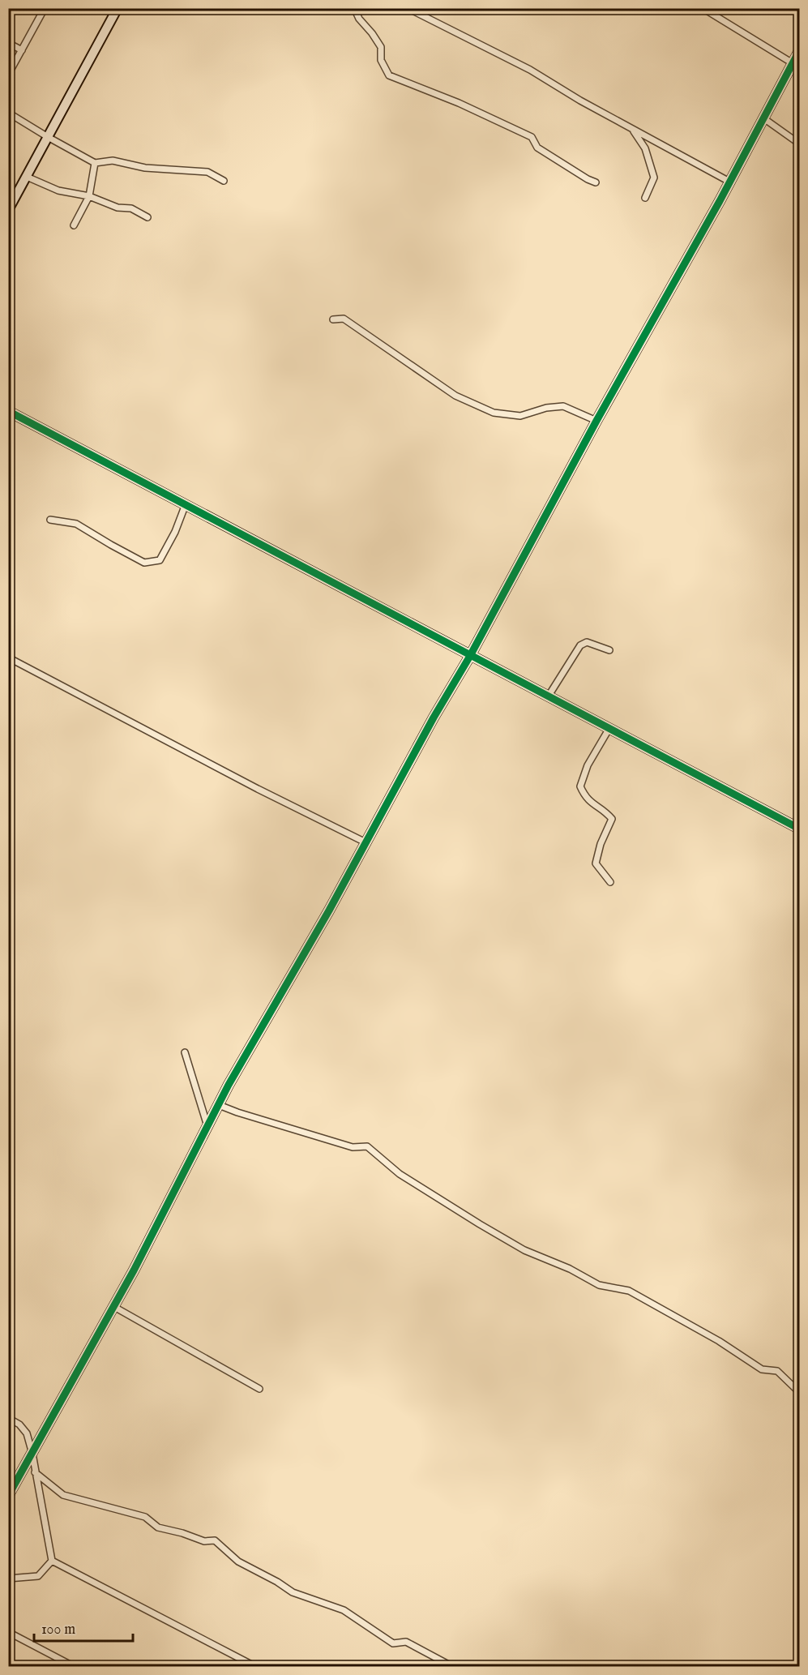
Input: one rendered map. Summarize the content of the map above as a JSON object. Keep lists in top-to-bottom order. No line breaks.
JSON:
{"scale_bar":"100 m"}
